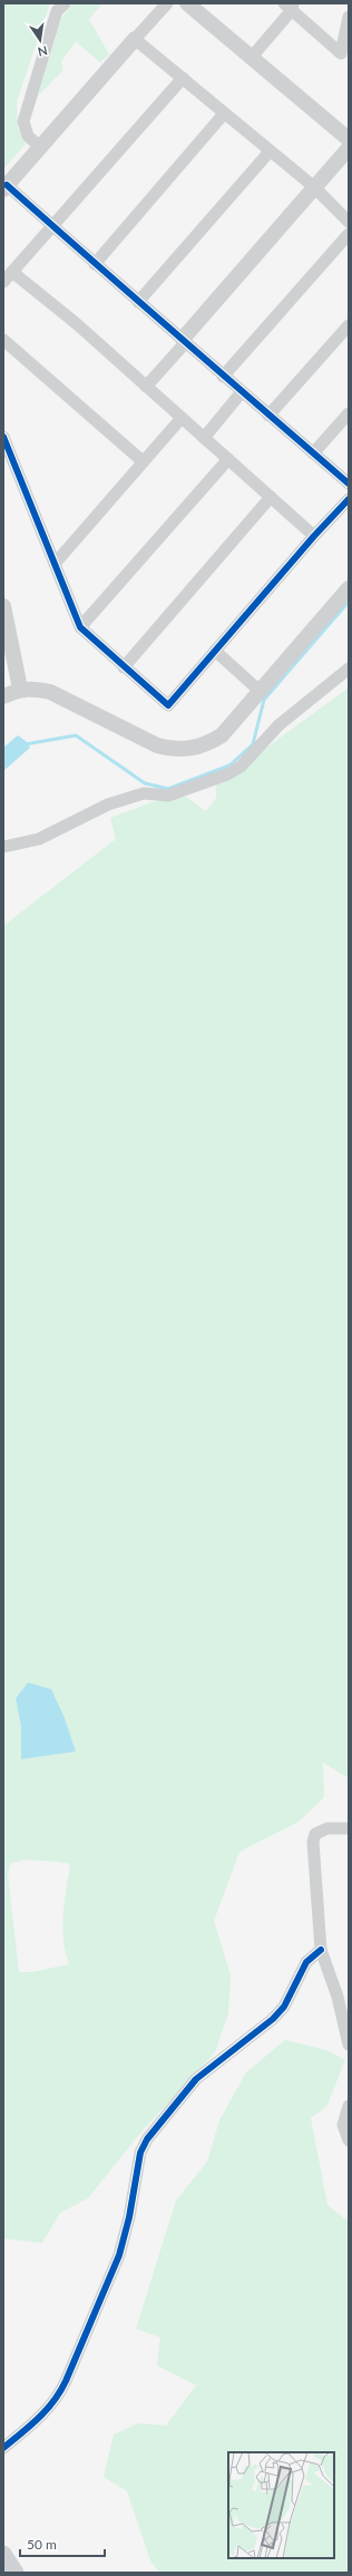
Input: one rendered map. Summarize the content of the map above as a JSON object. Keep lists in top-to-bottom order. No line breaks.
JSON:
{"scale_bar":"50 m","north":"bottom"}
